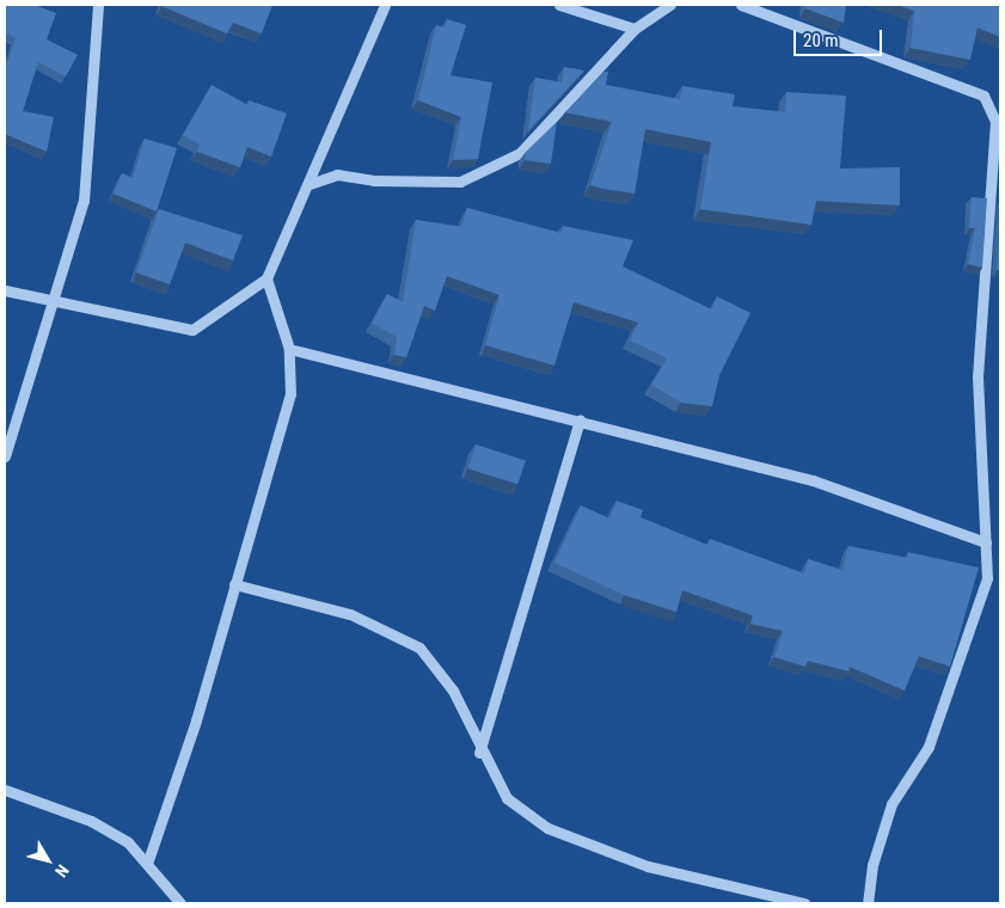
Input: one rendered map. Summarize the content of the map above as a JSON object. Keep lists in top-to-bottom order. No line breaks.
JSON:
{"scale_bar":"20 m","north":"bottom right"}
